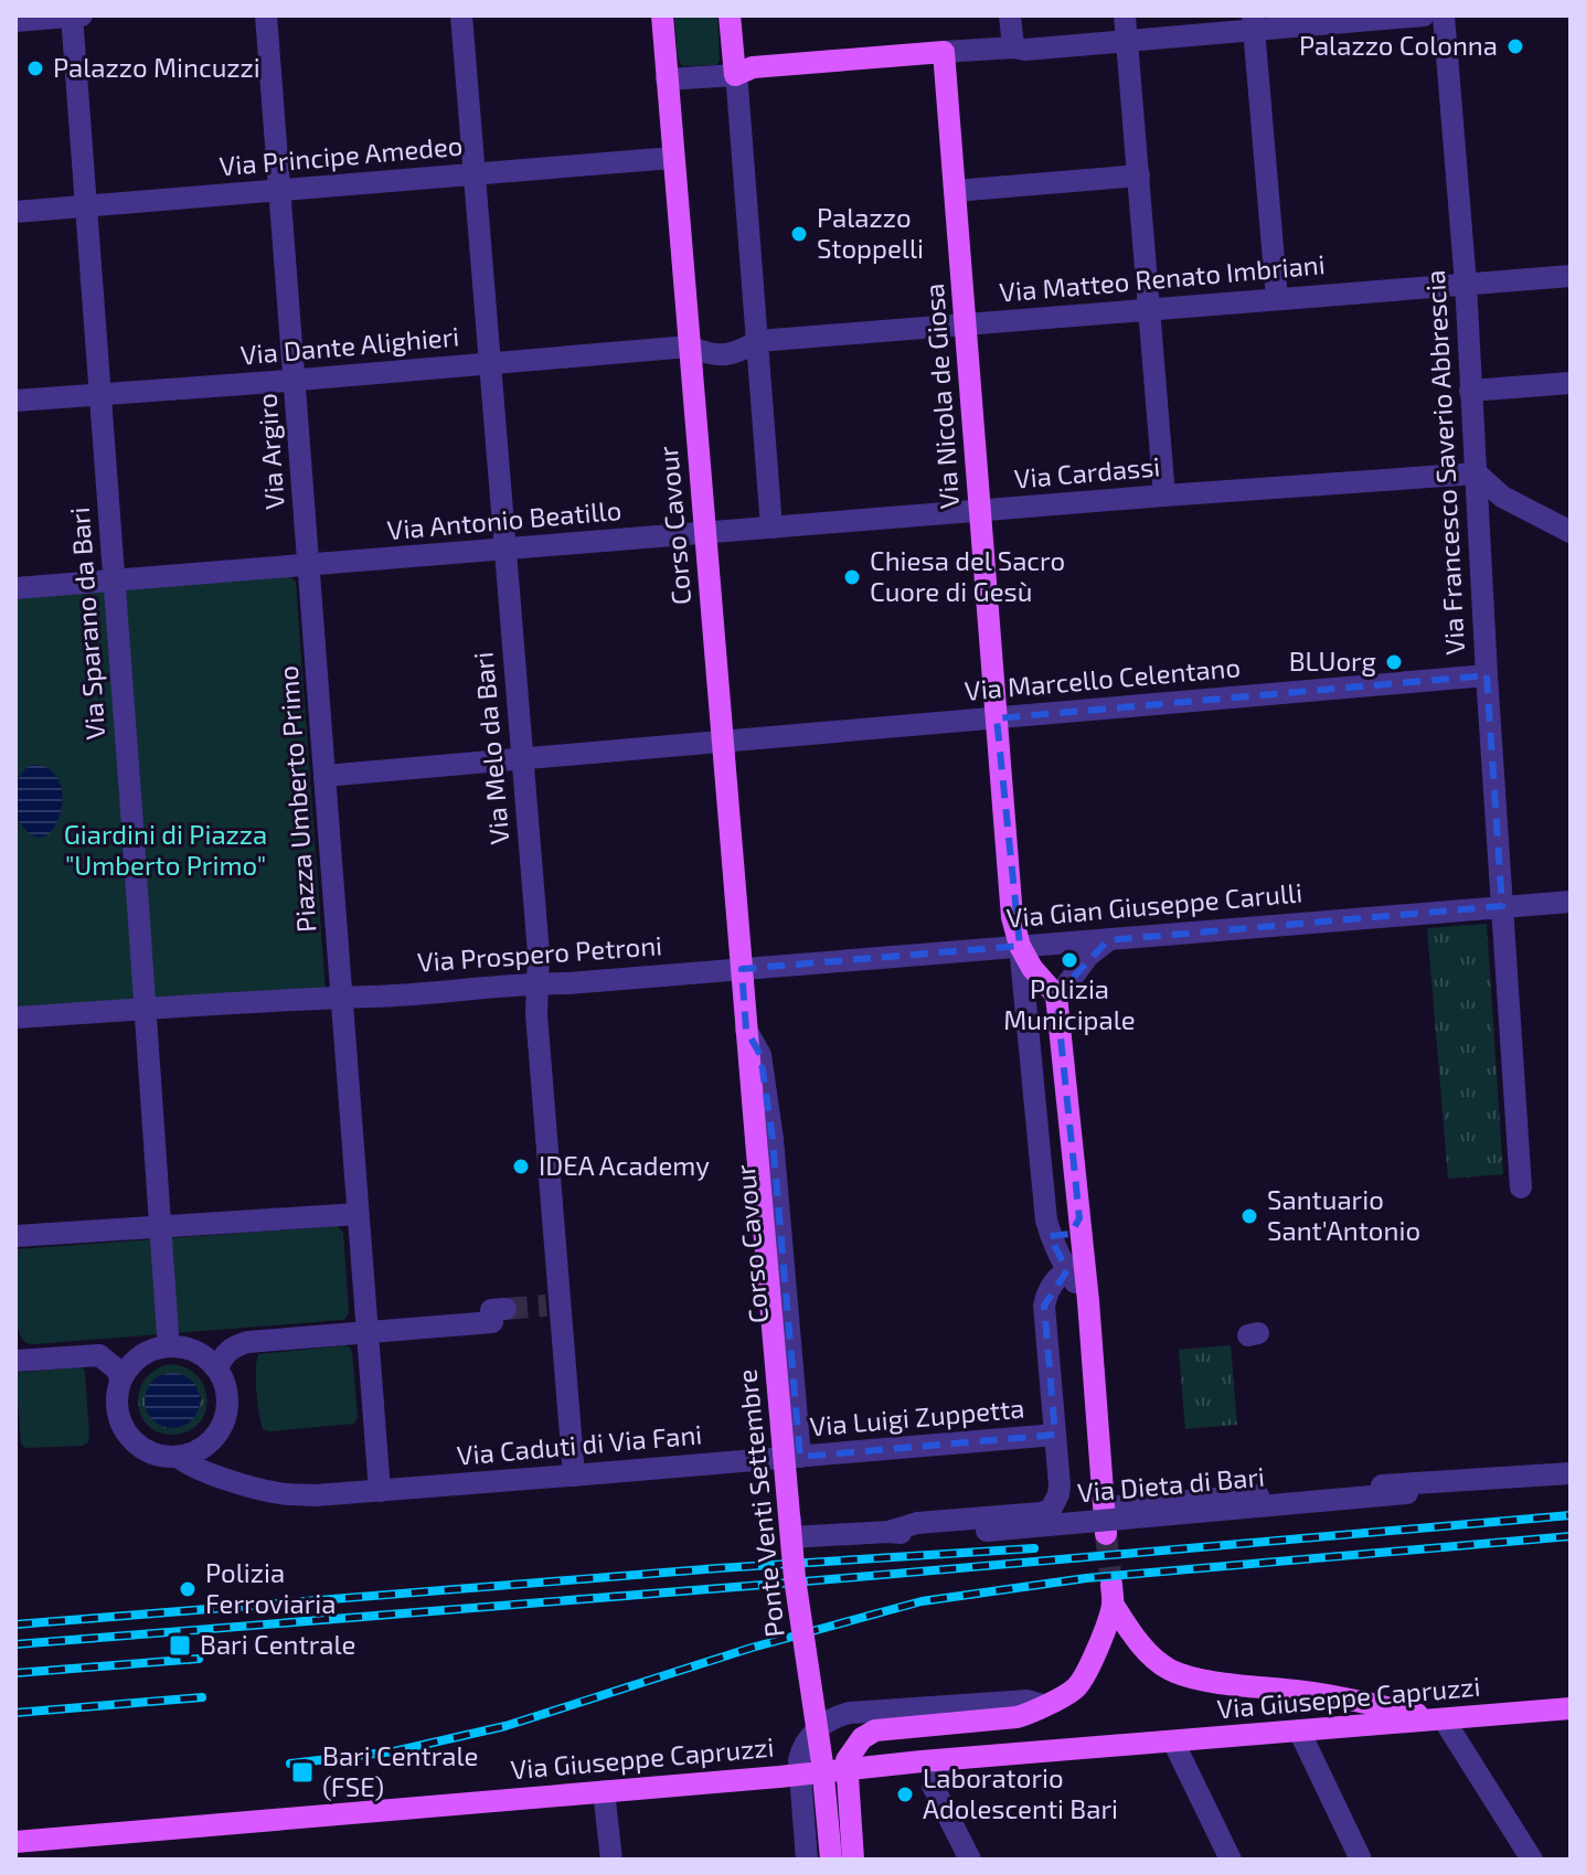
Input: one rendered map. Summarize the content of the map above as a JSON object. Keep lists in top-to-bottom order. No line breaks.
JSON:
{"streets":{"main road":["Via Nicola de Giosa","Corso Cavour","Ponte Venti Settembre","Via Giuseppe Capruzzi"],"street":["Via Principe Amedeo","Via Matteo Renato Imbriani","Via Dante Alighieri","Via Argiro","Via Francesco Saverio Abbrescia","Via Cardassi","Via Antonio Beatillo","Via Sparano da Bari","Via Marcello Celentano","Via Melo da Bari","Piazza Umberto Primo","Via Gian Giuseppe Carulli","Via Prospero Petroni","Via Luigi Zuppetta","Via Caduti di Via Fani","Via Dieta di Bari"]},"crossings":[["Via Principe Amedeo","Via Argiro"],["Via Principe Amedeo","Corso Cavour"],["Via Principe Amedeo","Via Sparano da Bari"],["Via Principe Amedeo","Via Melo da Bari"],["Via Matteo Renato Imbriani","Via Dante Alighieri"],["Via Matteo Renato Imbriani","Via Nicola de Giosa"],["Via Matteo Renato Imbriani","Via Francesco Saverio Abbrescia"],["Via Matteo Renato Imbriani","Corso Cavour"],["Via Dante Alighieri","Via Argiro"],["Via Dante Alighieri","Corso Cavour"],["Via Dante Alighieri","Via Sparano da Bari"],["Via Dante Alighieri","Via Melo da Bari"],["Via Nicola de Giosa","Via Cardassi"],["Via Nicola de Giosa","Via Marcello Celentano"],["Via Nicola de Giosa","Via Gian Giuseppe Carulli"],["Via Argiro","Via Antonio Beatillo"],["Via Argiro","Piazza Umberto Primo"],["Via Francesco Saverio Abbrescia","Via Cardassi"],["Via Francesco Saverio Abbrescia","Via Marcello Celentano"],["Via Francesco Saverio Abbrescia","Via Gian Giuseppe Carulli"],["Via Cardassi","Via Antonio Beatillo"],["Via Cardassi","Corso Cavour"],["Via Antonio Beatillo","Corso Cavour"],["Via Antonio Beatillo","Via Melo da Bari"],["Via Antonio Beatillo","Piazza Umberto Primo"],["Corso Cavour","Via Marcello Celentano"],["Corso Cavour","Via Gian Giuseppe Carulli"],["Corso Cavour","Via Prospero Petroni"],["Corso Cavour","Via Luigi Zuppetta"],["Corso Cavour","Via Caduti di Via Fani"],["Corso Cavour","Via Dieta di Bari"],["Corso Cavour","Ponte Venti Settembre"],["Via Marcello Celentano","Via Melo da Bari"],["Via Marcello Celentano","Piazza Umberto Primo"],["Via Melo da Bari","Via Prospero Petroni"],["Via Melo da Bari","Via Caduti di Via Fani"],["Piazza Umberto Primo","Via Prospero Petroni"],["Piazza Umberto Primo","Via Caduti di Via Fani"],["Via Gian Giuseppe Carulli","Via Prospero Petroni"],["Via Luigi Zuppetta","Via Caduti di Via Fani"],["Via Luigi Zuppetta","Via Dieta di Bari"],["Via Caduti di Via Fani","Via Dieta di Bari"]],"parks":["Giardini di Piazza \"Umberto Primo\""],"places":{"other":["Palazzo Colonna","Palazzo Mincuzzi","Palazzo Stoppelli","Chiesa del Sacro Cuore di Gesù","BLUorg","Polizia Municipale","IDEA Academy","Santuario Sant'Antonio","Polizia Ferroviaria","Laboratorio Adolescenti Bari"],"transit":["Bari Centrale","Bari Centrale (FSE)"]}}
